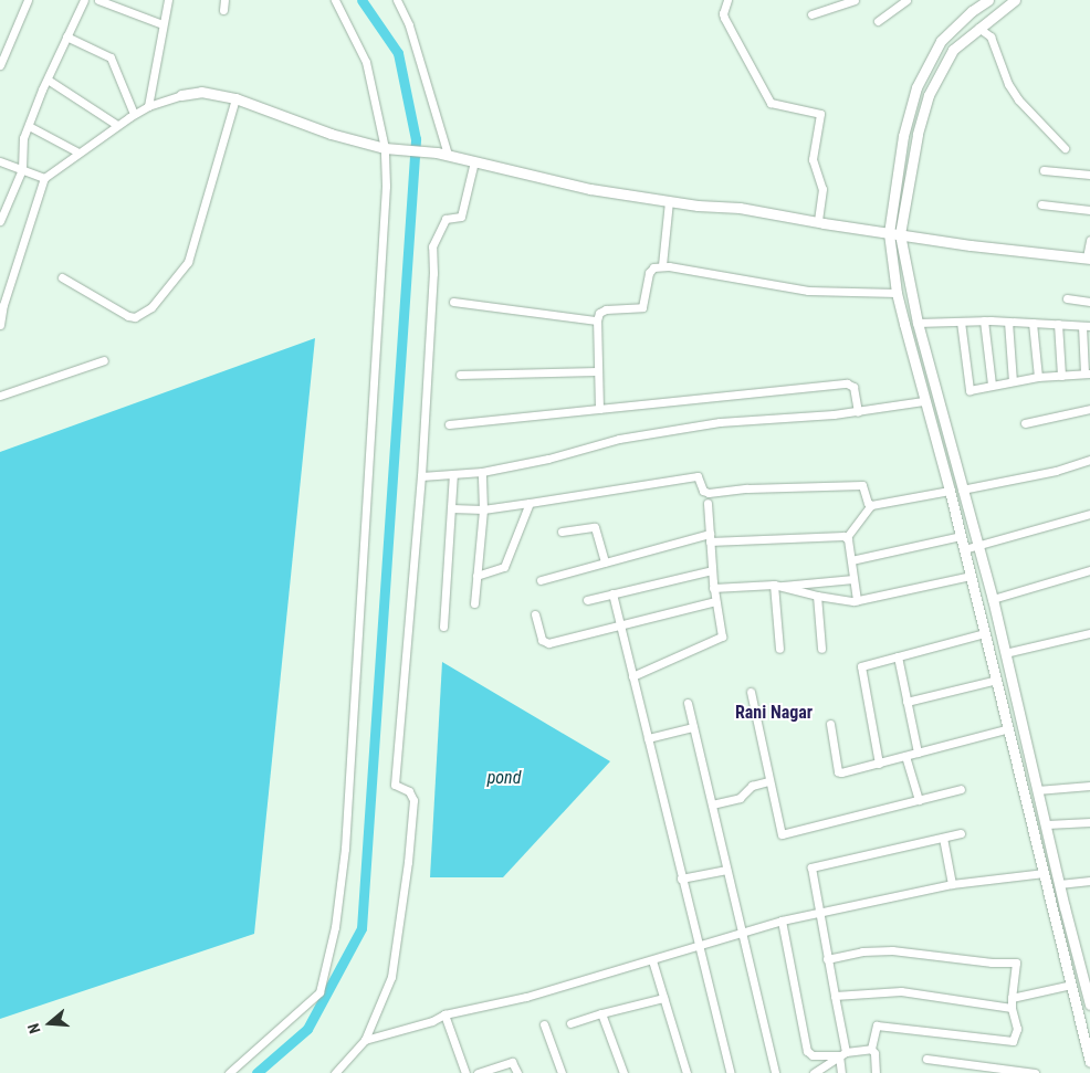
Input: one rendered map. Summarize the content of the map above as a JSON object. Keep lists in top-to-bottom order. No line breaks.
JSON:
{"districts":["Rani Nagar"],"water":["pond"],"north":"left"}
